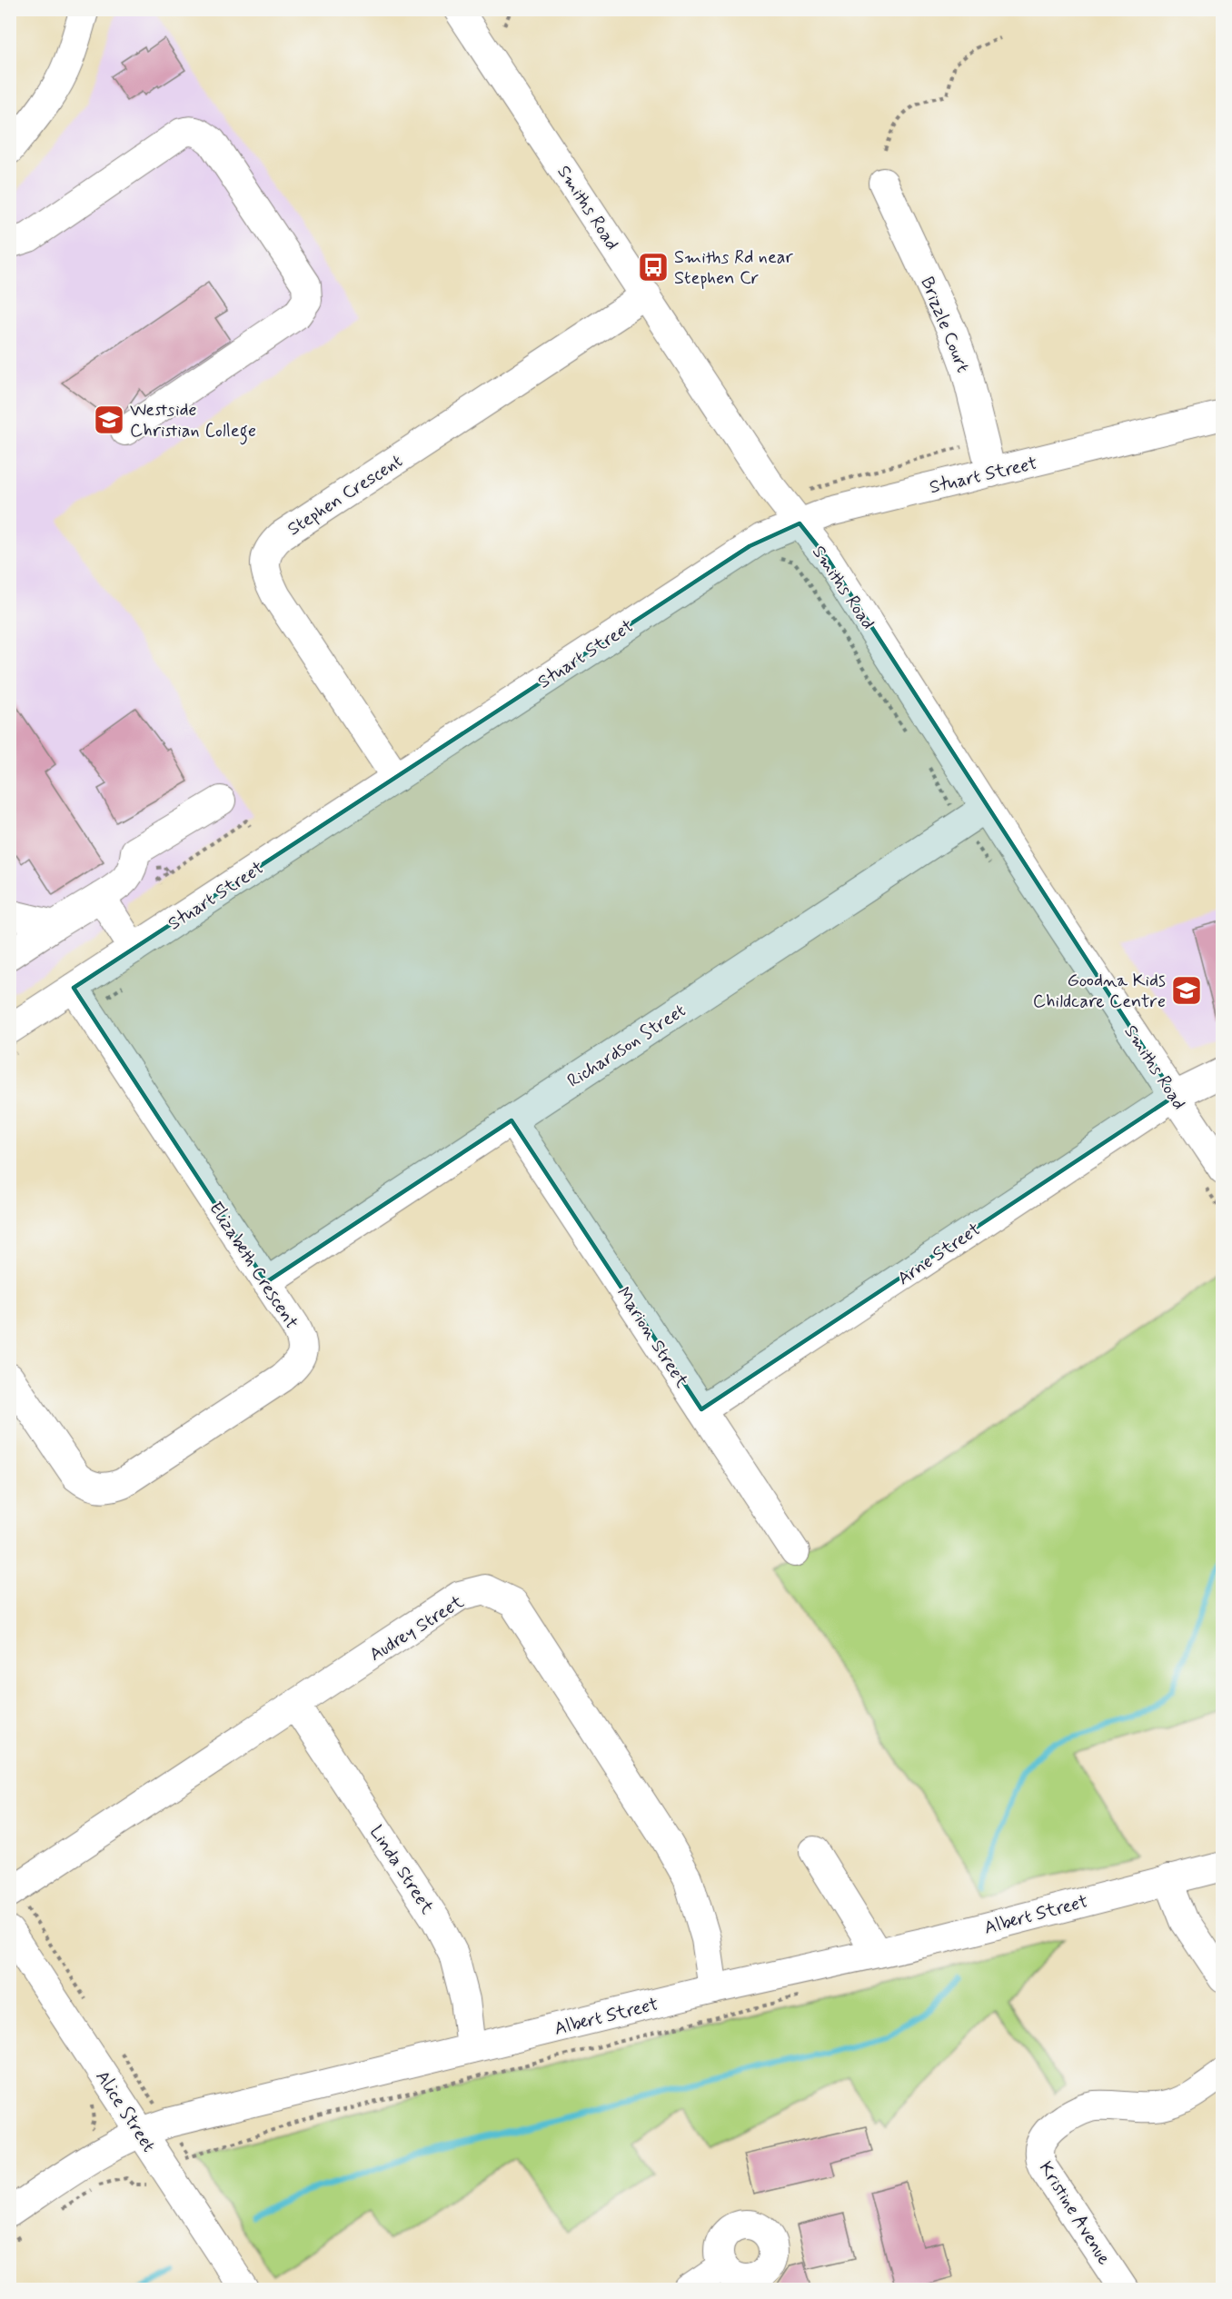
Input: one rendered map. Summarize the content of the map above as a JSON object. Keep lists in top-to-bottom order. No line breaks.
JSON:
{"streets":{"street":["Smiths Road","Brizzle Court","Stuart Street","Stephen Crescent","Richardson Street","Arne Street","Elizabeth Crescent","Marion Street","Audrey Street","Linda Street","Albert Street","Alice Street","Kristine Avenue"]},"crossings":[["Smiths Road","Stuart Street"],["Smiths Road","Stephen Crescent"],["Smiths Road","Richardson Street"],["Smiths Road","Arne Street"],["Brizzle Court","Stuart Street"],["Stuart Street","Stephen Crescent"],["Stuart Street","Elizabeth Crescent"],["Richardson Street","Elizabeth Crescent"],["Richardson Street","Marion Street"],["Arne Street","Marion Street"],["Audrey Street","Linda Street"],["Audrey Street","Albert Street"],["Linda Street","Albert Street"],["Albert Street","Alice Street"]],"places":{"bus stop":["Smiths Rd near Stephen Cr"],"school or university":["Westside Christian College","Goodna Kids Childcare Centre"]}}
